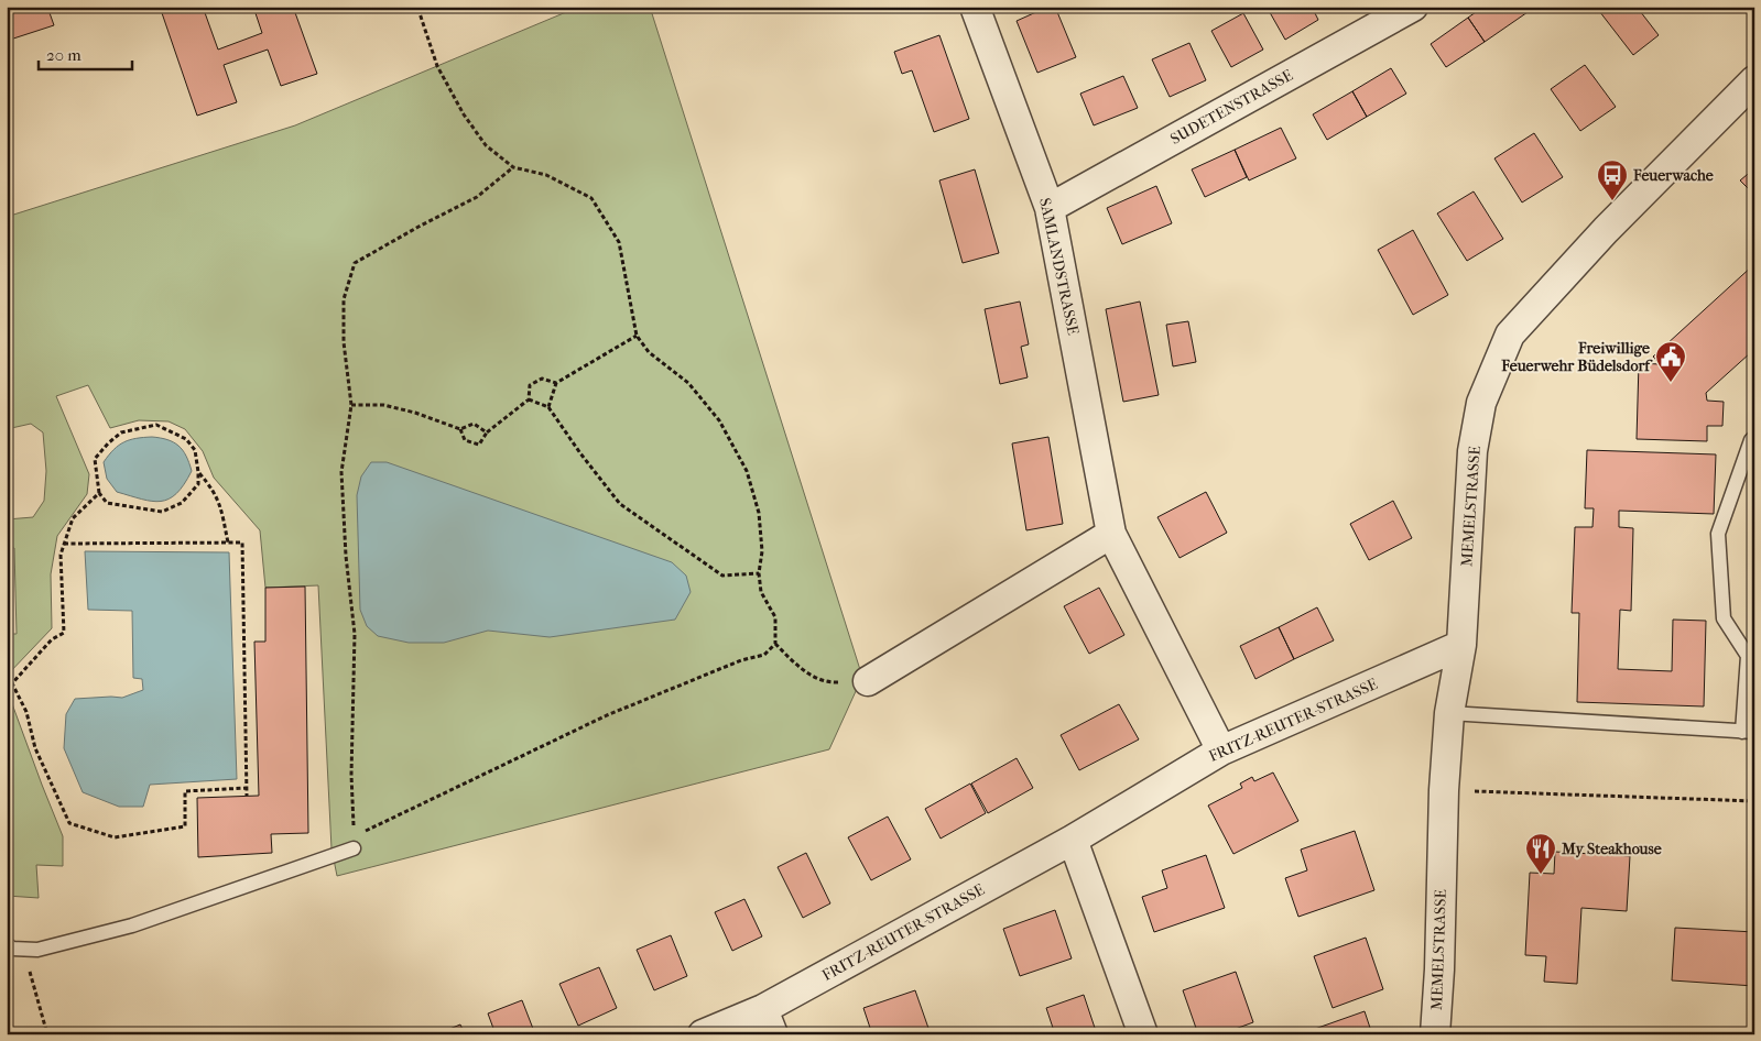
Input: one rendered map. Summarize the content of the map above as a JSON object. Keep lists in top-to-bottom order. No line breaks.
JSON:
{"streets":{"street":["SUDETENSTRASSE","SAMLANDSTRASSE","MEMELSTRASSE","FRITZ-REUTER-STRASSE"]},"crossings":[["SUDETENSTRASSE","SAMLANDSTRASSE"],["SAMLANDSTRASSE","FRITZ-REUTER-STRASSE"],["MEMELSTRASSE","FRITZ-REUTER-STRASSE"]],"places":{"bus stop":["Feuerwache"],"public building":["Freiwillige Feuerwehr Büdelsdorf"],"restaurant":["My Steakhouse"]},"scale_bar":"20 m"}
